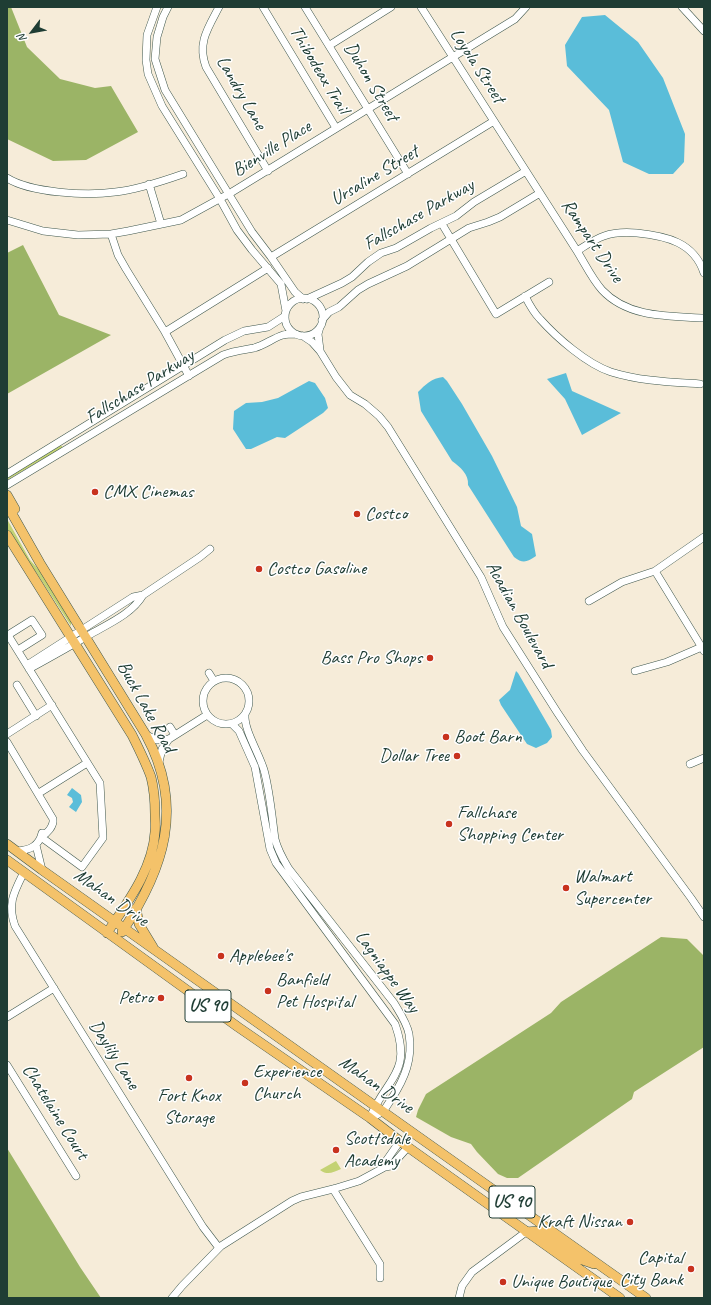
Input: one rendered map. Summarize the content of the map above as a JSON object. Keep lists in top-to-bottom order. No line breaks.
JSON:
{"streets":{"main road":["Buck Lake Road","Mahan Drive","US 90"],"street":["Loyola Street","Thibodeax Trail","Duhon Street","Landry Lane","Bienville Place","Ursaline Street","Fallschase Parkway","Rampart Drive","Acadian Boulevard","Lagniappe Way","Daylily Lane","Chatelaine Court"]},"crossings":[["Loyola Street","Bienville Place"],["Loyola Street","Ursaline Street"],["Loyola Street","Rampart Drive"],["Thibodeax Trail","Bienville Place"],["Duhon Street","Bienville Place"],["Duhon Street","Ursaline Street"],["Landry Lane","Bienville Place"],["Ursaline Street","Rampart Drive"],["Fallschase Parkway","Rampart Drive"],["Fallschase Parkway","Acadian Boulevard"],["Buck Lake Road","Mahan Drive"],["Mahan Drive","Lagniappe Way"],["Mahan Drive","Daylily Lane"]],"places":["CMX Cinemas","Costco","Costco Gasoline","Bass Pro Shops","Boot Barn","Dollar Tree","Fallchase Shopping Center","Walmart Supercenter","Applebee's","Banfield Pet Hospital","Petro","Fort Knox Storage","Experience Church","Scottsdale Academy","Kraft Nissan","Capital City Bank","Unique Boutique"],"north":"bottom left"}
